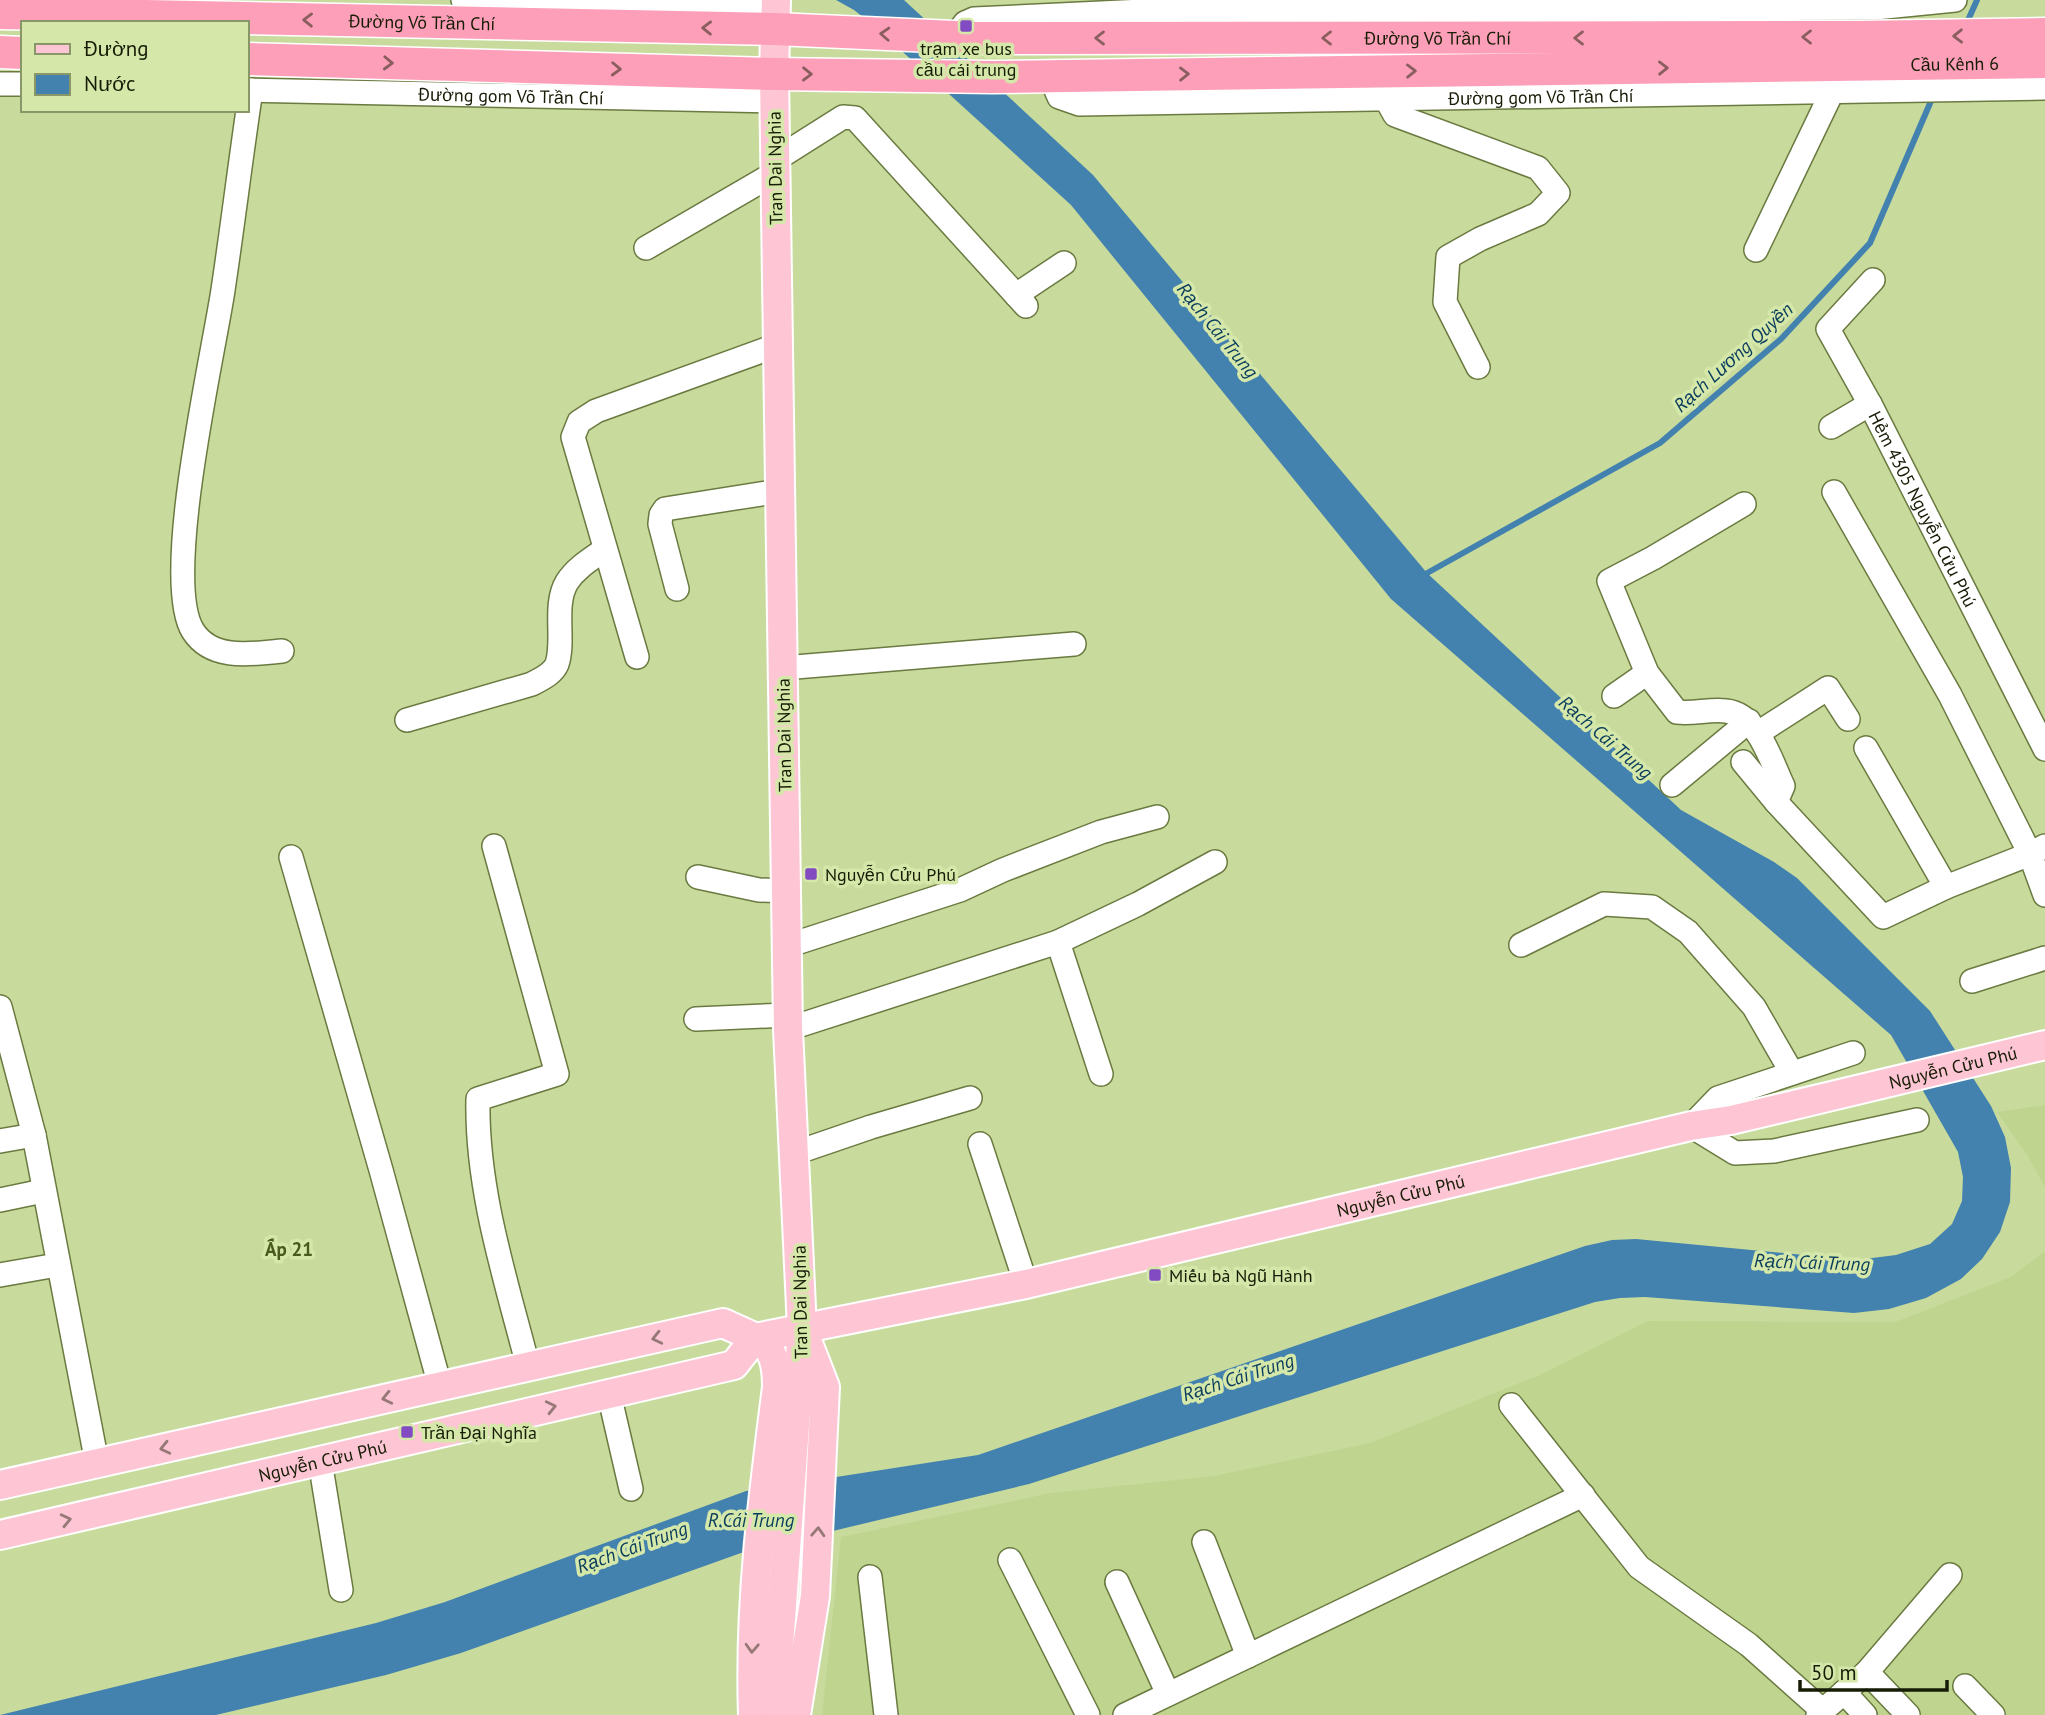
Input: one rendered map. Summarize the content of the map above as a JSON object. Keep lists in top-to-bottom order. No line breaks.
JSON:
{"streets":{"highway":["Đường Võ Trần Chí","Cầu Kênh 6"],"main road":["Tran Dai Nghia","Nguyễn Cửu Phú"],"street":["Đường gom Võ Trần Chí","Hẻm 4305 Nguyễn Cửu Phú"]},"crossings":[["Đường Võ Trần Chí","Cầu Kênh 6"],["Đường Võ Trần Chí","Đường gom Võ Trần Chí"],["Đường Võ Trần Chí","Tran Dai Nghia"],["Đường gom Võ Trần Chí","Tran Dai Nghia"],["Tran Dai Nghia","Nguyễn Cửu Phú"]],"districts":["Ấp 21"],"water":["Rạch Cái Trung","Rạch Lương Quyền","R.Cái Trung"],"places":{"transit":["trạm xe bus cầu cái trung","Nguyễn Cửu Phú","Miếu bà Ngũ Hành","Trần Đại Nghĩa"]},"legend":["Đường","Nước"],"scale_bar":"50 m"}
